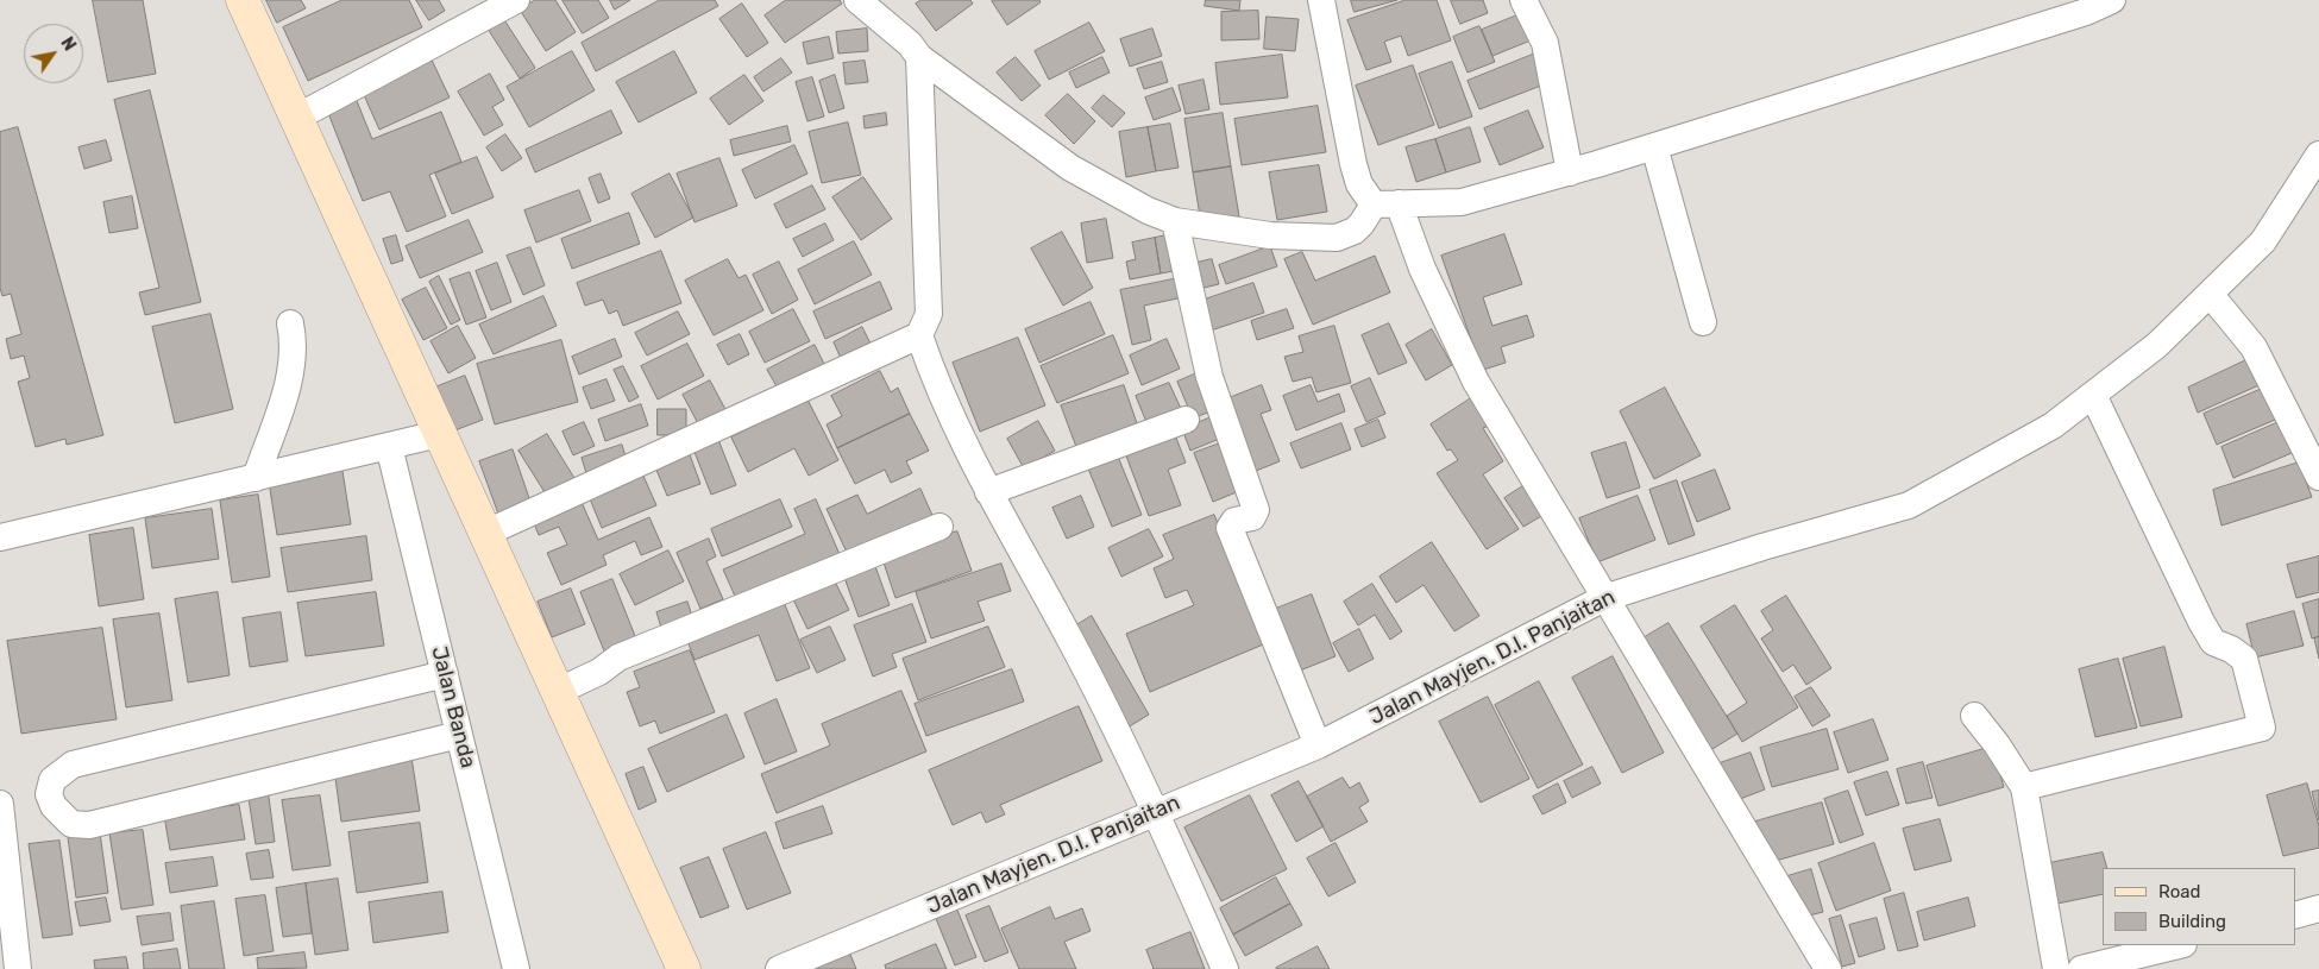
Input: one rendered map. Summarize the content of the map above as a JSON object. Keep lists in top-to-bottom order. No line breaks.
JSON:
{"streets":{"street":["Jalan Mayjen. D.I. Panjaitan","Jalan Banda"]},"legend":["Road","Building"],"north":"top right"}
